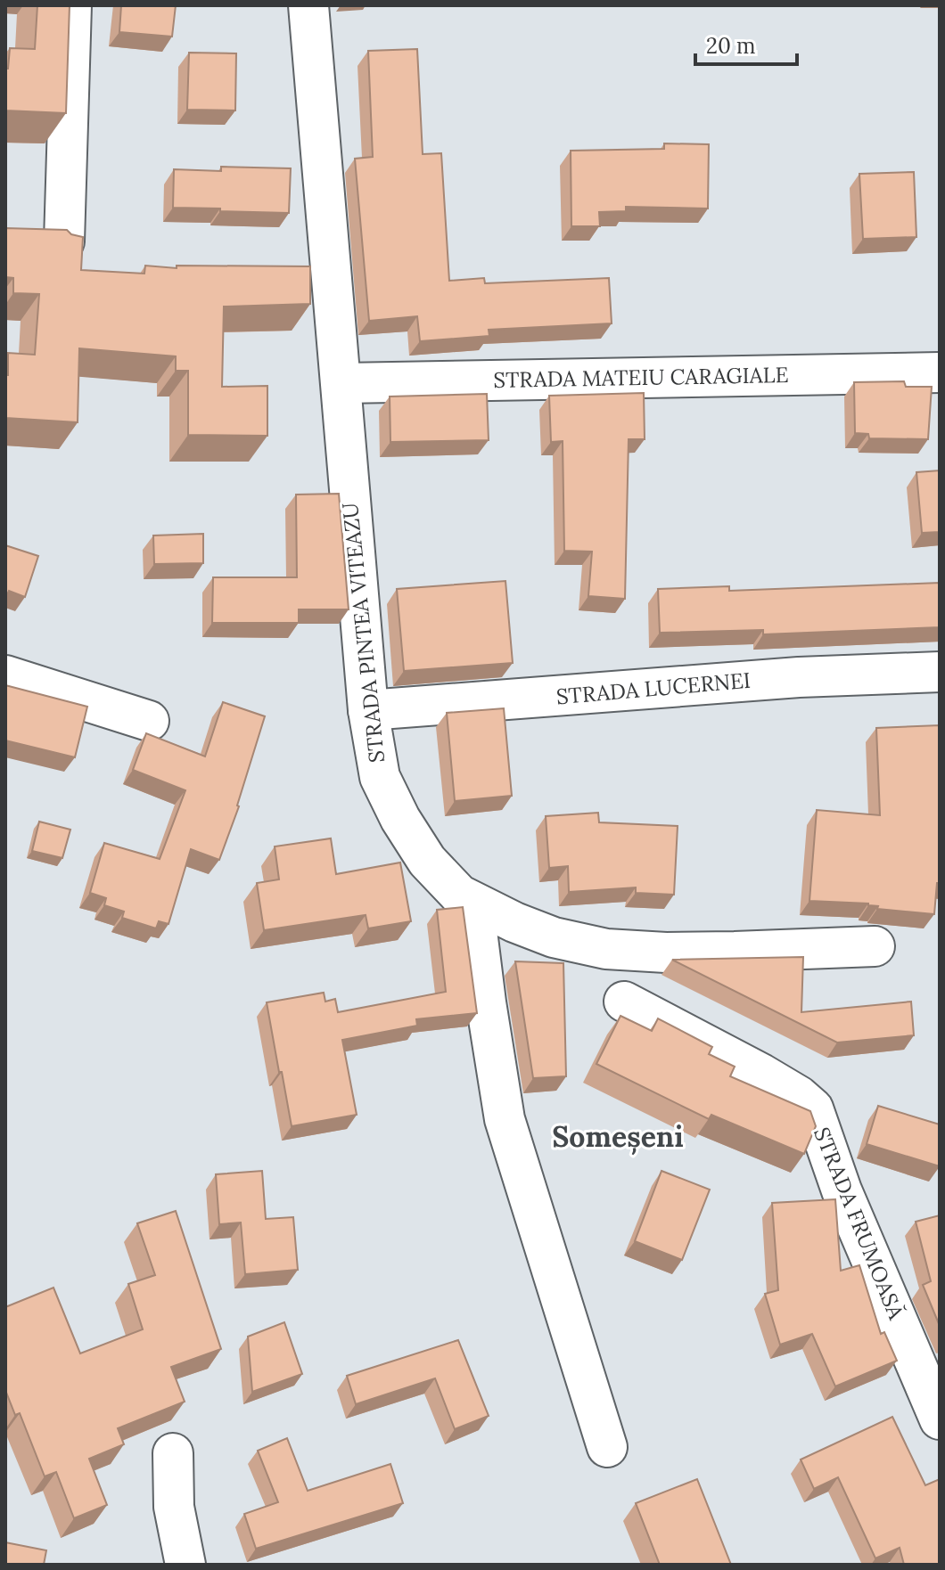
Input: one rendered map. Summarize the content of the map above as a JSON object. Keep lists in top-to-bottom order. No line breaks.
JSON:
{"streets":{"street":["STRADA MATEIU CARAGIALE","STRADA PINTEA VITEAZU","STRADA LUCERNEI","STRADA FRUMOASĂ"]},"crossings":[["STRADA MATEIU CARAGIALE","STRADA PINTEA VITEAZU"],["STRADA PINTEA VITEAZU","STRADA LUCERNEI"]],"districts":["Someșeni"],"scale_bar":"20 m"}
